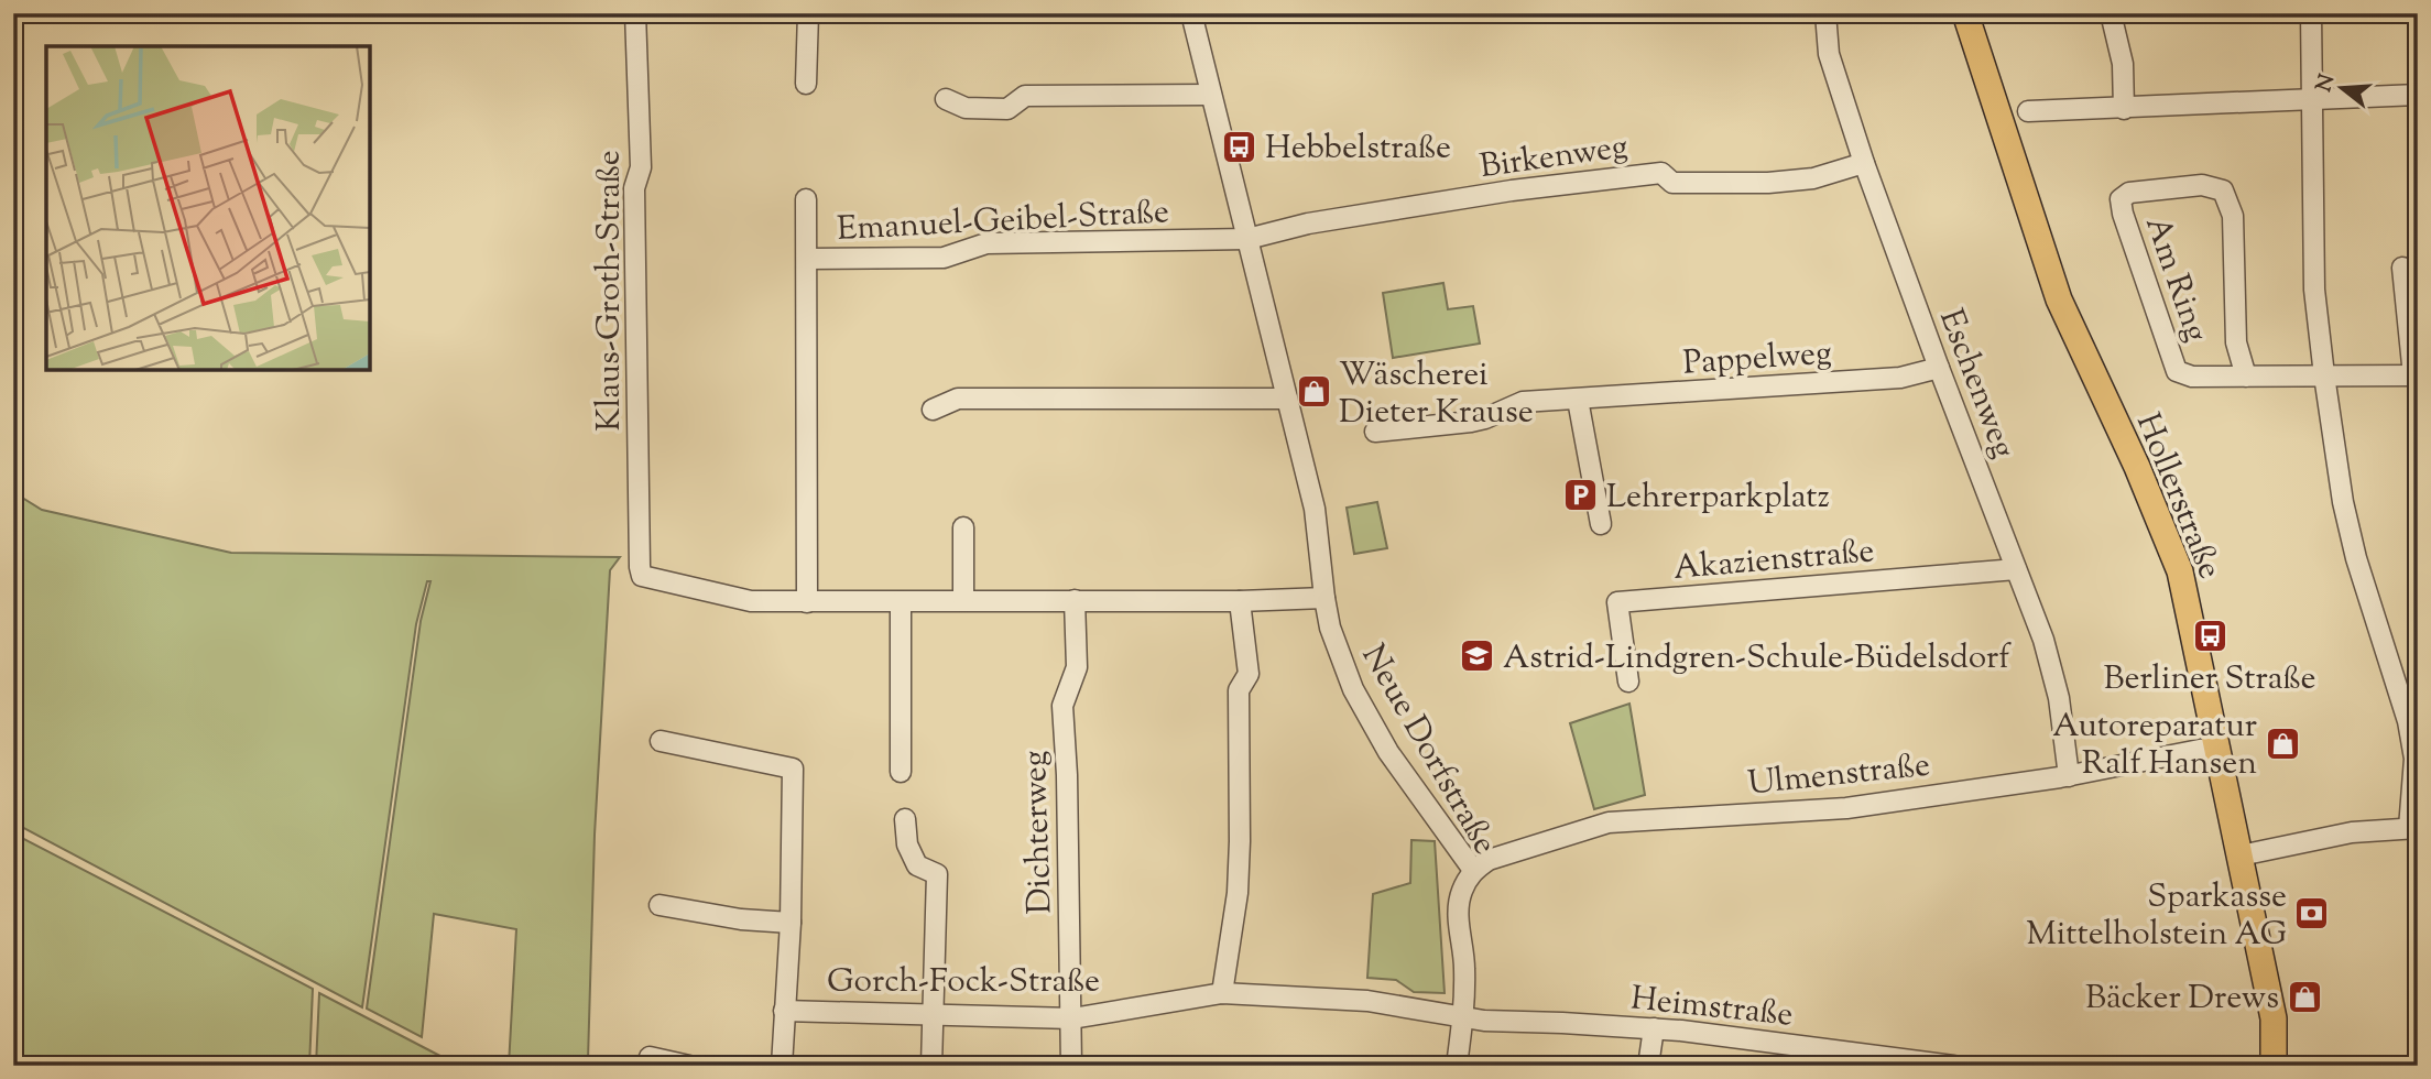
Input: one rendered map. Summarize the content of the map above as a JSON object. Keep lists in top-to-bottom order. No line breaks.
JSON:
{"streets":{"main road":["Hollerstraße"],"street":["Birkenweg","Emanuel-Geibel-Straße","Am Ring","Klaus-Groth-Straße","Pappelweg","Eschenweg","Akazienstraße","Neue Dorfstraße","Ulmenstraße","Dichterweg","Gorch-Fock-Straße","Heimstraße"]},"crossings":[["Birkenweg","Emanuel-Geibel-Straße"],["Birkenweg","Eschenweg"],["Birkenweg","Neue Dorfstraße"],["Emanuel-Geibel-Straße","Klaus-Groth-Straße"],["Emanuel-Geibel-Straße","Neue Dorfstraße"],["Pappelweg","Eschenweg"],["Eschenweg","Akazienstraße"],["Eschenweg","Ulmenstraße"],["Hollerstraße","Ulmenstraße"],["Neue Dorfstraße","Ulmenstraße"],["Neue Dorfstraße","Gorch-Fock-Straße"],["Neue Dorfstraße","Heimstraße"],["Dichterweg","Gorch-Fock-Straße"],["Gorch-Fock-Straße","Heimstraße"]],"places":{"bus stop":["Hebbelstraße","Berliner Straße"],"shop":["Wäscherei Dieter Krause","Autoreparatur Ralf Hansen","Bäcker Drews"],"parking":["Lehrerparkplatz"],"school or university":["Astrid-Lindgren-Schule-Büdelsdorf"],"bank":["Sparkasse Mittelholstein AG"]},"north":"left"}
